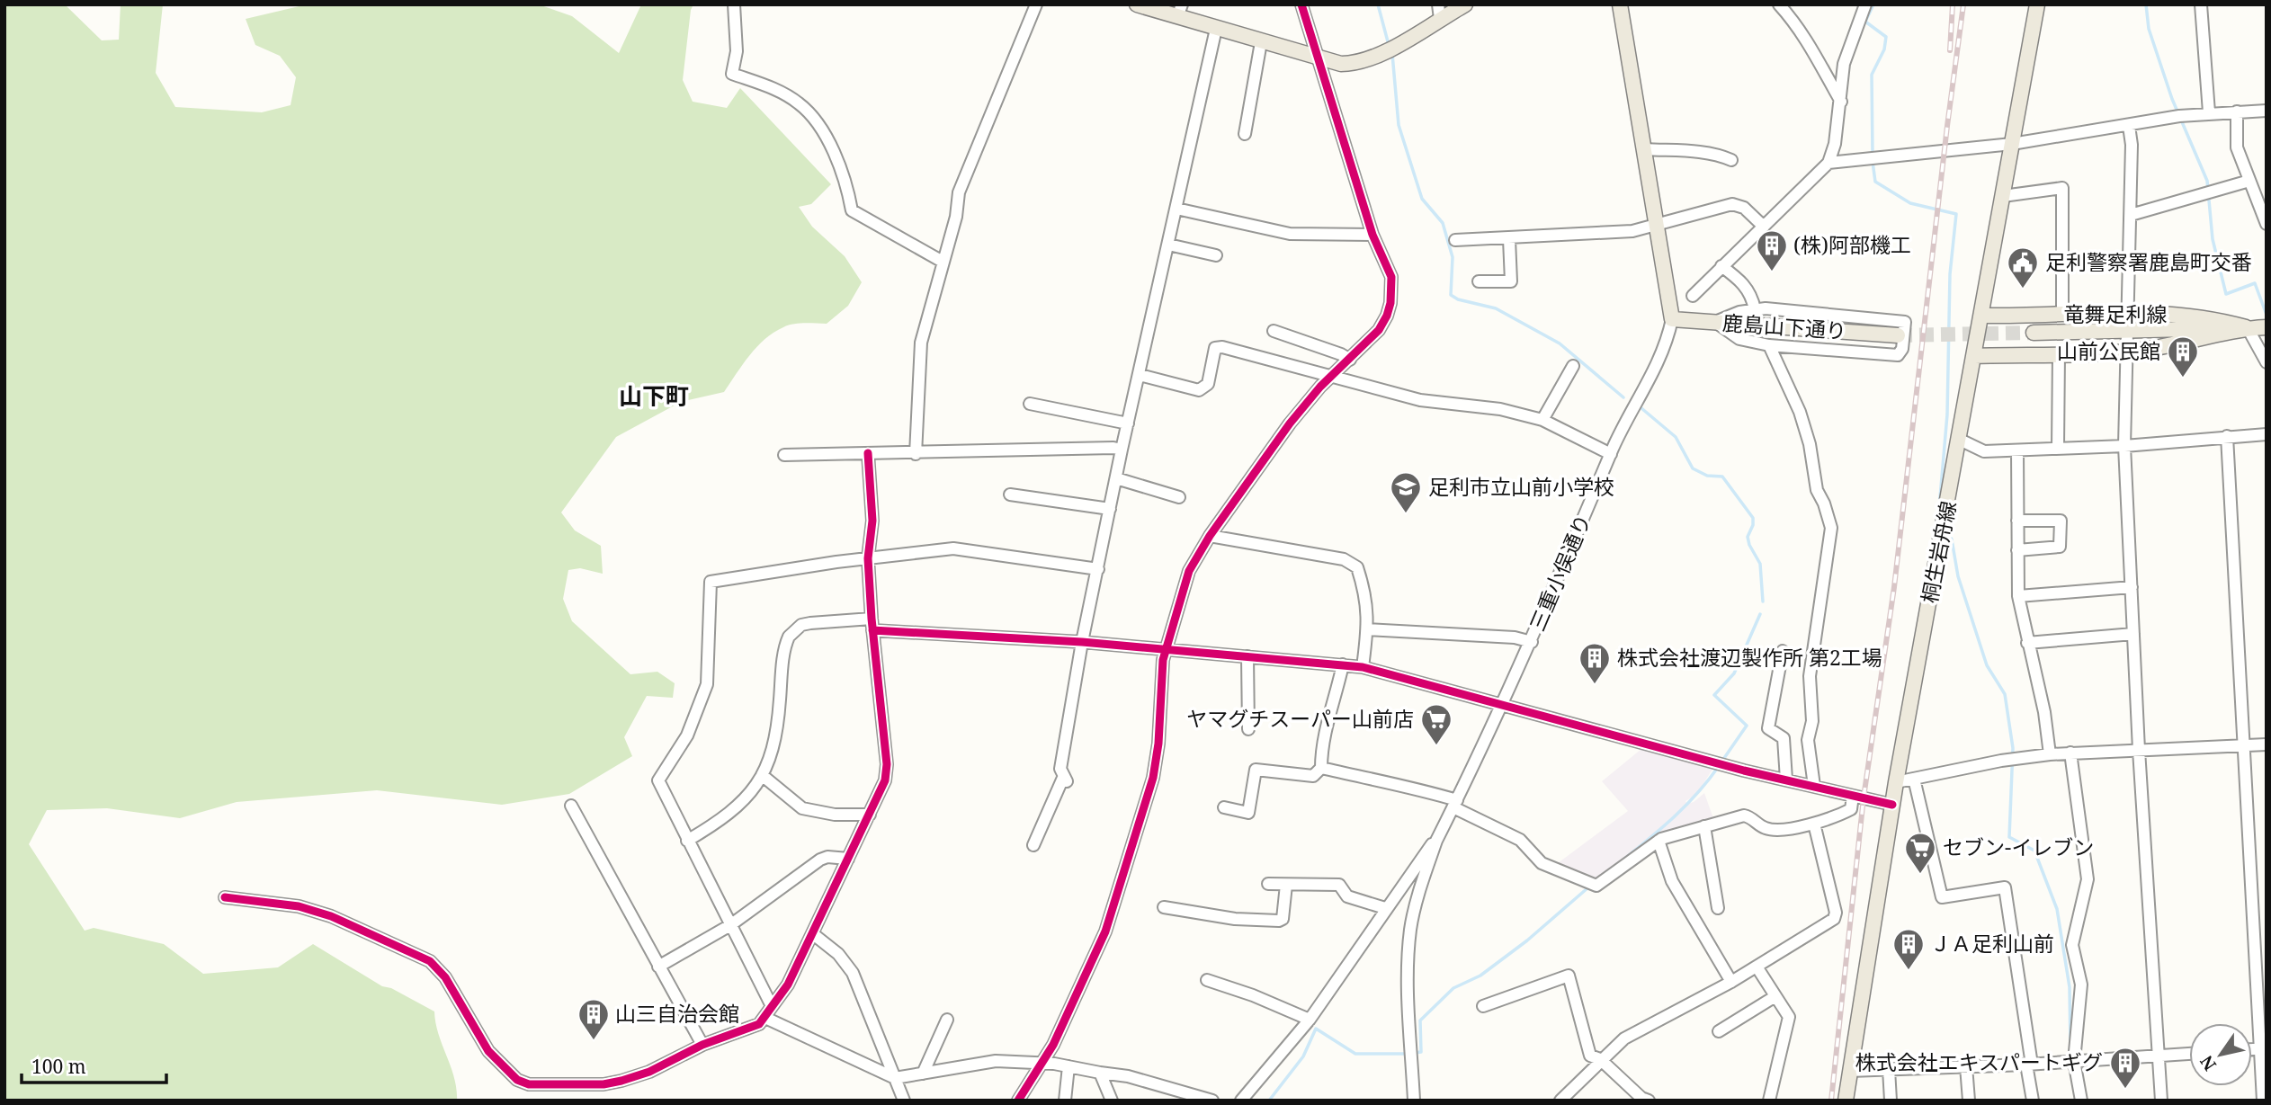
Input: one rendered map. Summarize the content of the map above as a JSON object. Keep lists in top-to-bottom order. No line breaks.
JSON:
{"streets":{"main road":["竜舞足利線","鹿島山下通り","桐生岩舟線","三重小俣通り"]},"crossings":[["竜舞足利線","桐生岩舟線"],["鹿島山下通り","三重小俣通り"]],"districts":["山下町"],"places":{"building":["(株)阿部機工","山前公民館","株式会社渡辺製作所 第2工場","ＪＡ足利山前","山三自治会館","株式会社エキスパートギグ"],"public building":["足利警察署鹿島町交番"],"school or university":["足利市立山前小学校"],"supermarket":["ヤマグチスーパー山前店","セブン-イレブン"]},"scale_bar":"100 m","north":"bottom left"}
